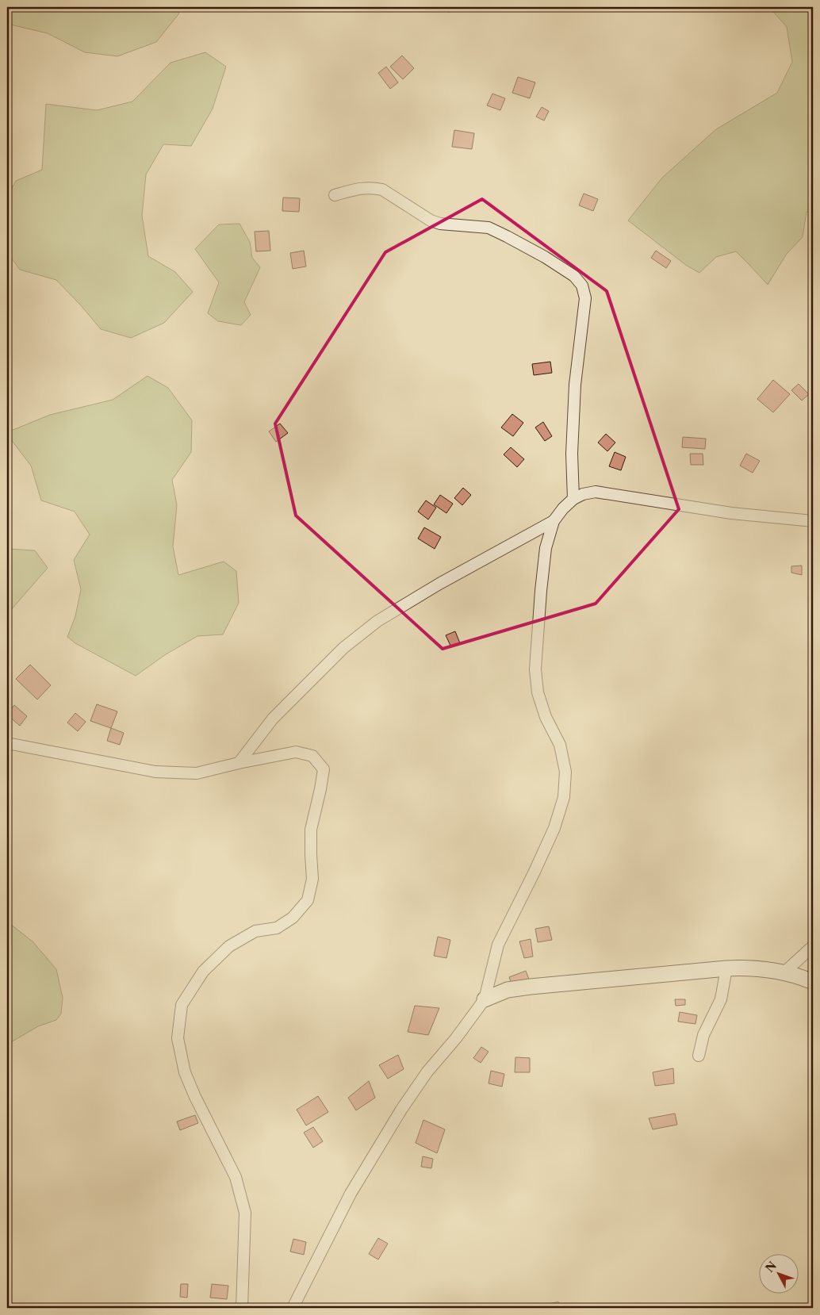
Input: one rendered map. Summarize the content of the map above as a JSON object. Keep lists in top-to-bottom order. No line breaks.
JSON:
{"north":"top left"}
